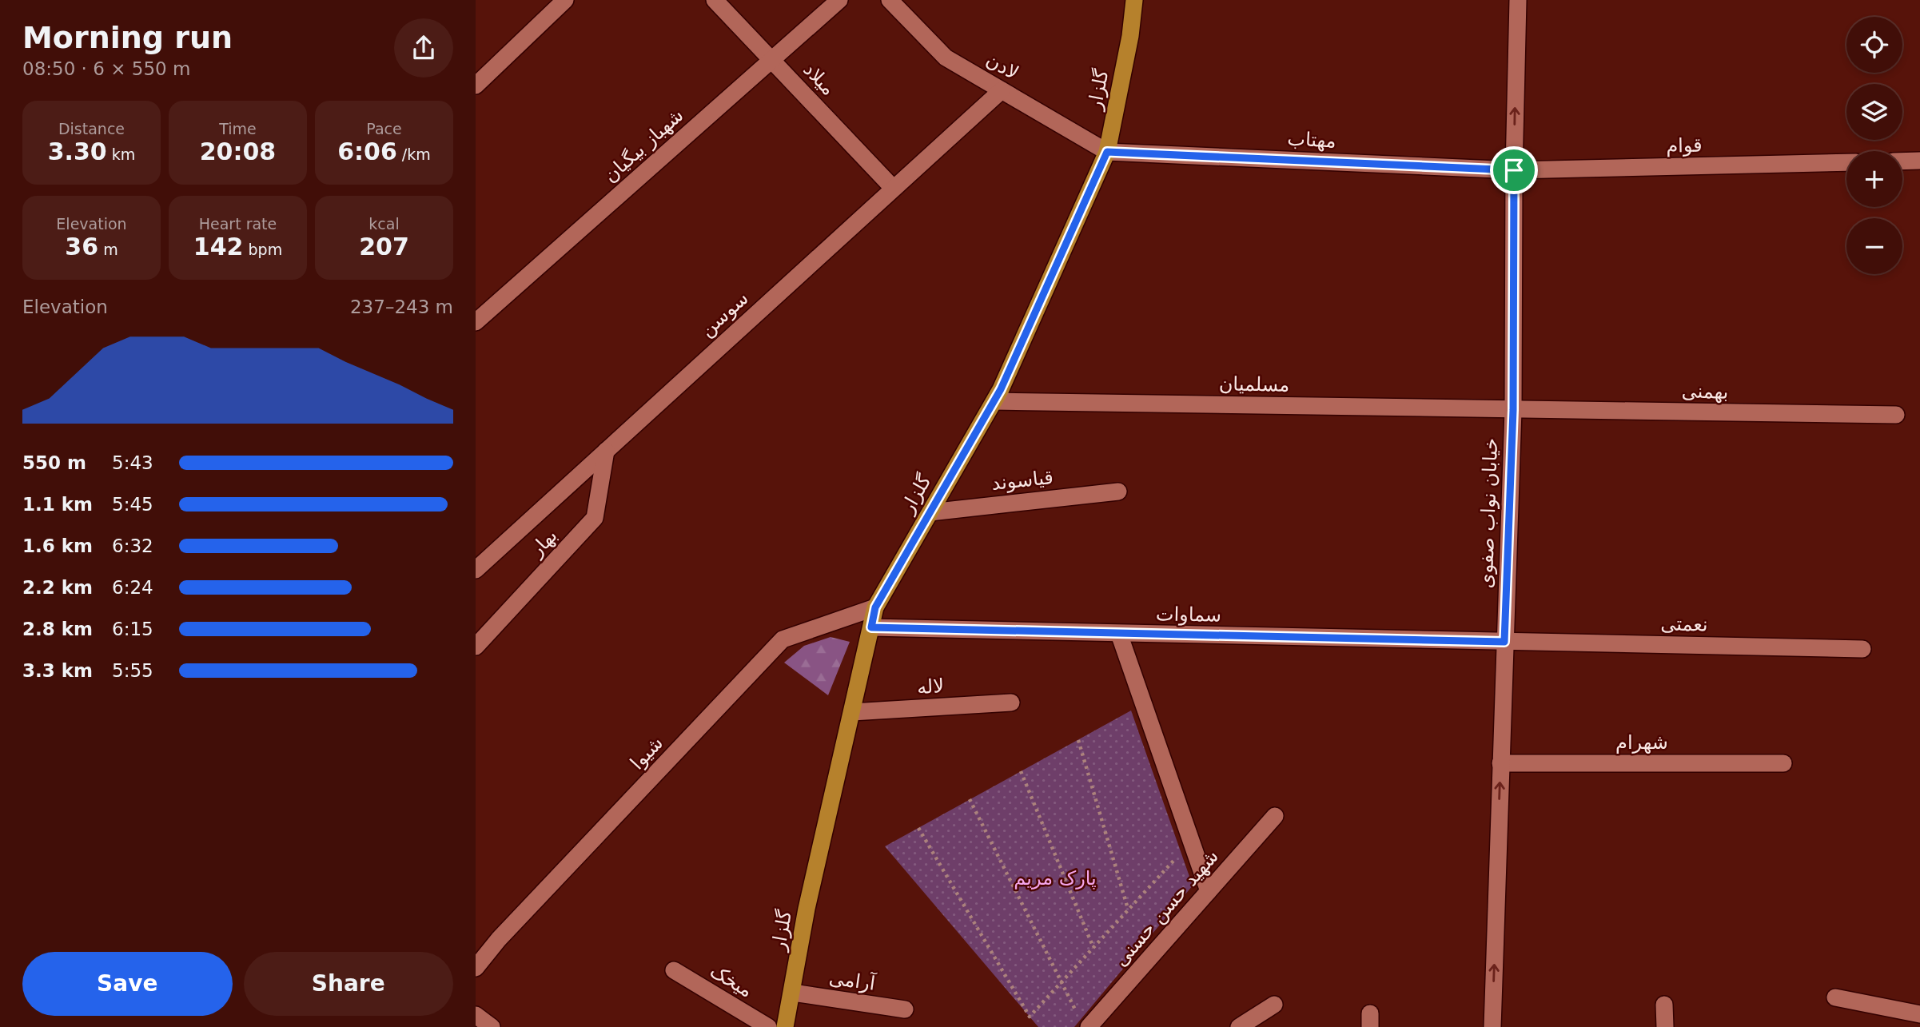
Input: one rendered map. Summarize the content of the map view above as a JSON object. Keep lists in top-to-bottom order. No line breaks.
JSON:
{"streets":{"main road":["گلزار"],"street":["لادن","میلاد","مهتاب","شهباز بیگیان","قوام","سوسن","مسلمیان","بهمنی","قیاسوند","خیابان نواب صفوی","بهار","سماوات","نعمتی","لاله","شهرام","شیوا","شهید حسن حسنی","میخک","آرامی"]},"crossings":[["لادن","گلزار"],["لادن","مهتاب"],["لادن","سوسن"],["میلاد","شهباز بیگیان"],["میلاد","سوسن"],["گلزار","مهتاب"],["گلزار","مسلمیان"],["گلزار","قیاسوند"],["گلزار","سماوات"],["گلزار","لاله"],["گلزار","شیوا"],["گلزار","آرامی"],["مهتاب","قوام"],["مهتاب","خیابان نواب صفوی"],["قوام","خیابان نواب صفوی"],["سوسن","بهار"],["مسلمیان","بهمنی"],["مسلمیان","خیابان نواب صفوی"],["بهمنی","خیابان نواب صفوی"],["خیابان نواب صفوی","سماوات"],["خیابان نواب صفوی","نعمتی"],["خیابان نواب صفوی","شهرام"],["سماوات","نعمتی"]],"one_way":["خیابان نواب صفوی"],"parks":["پارک مریم"],"page":{"heading":["Morning run","08:50 · 6 × 550 m"],"map_buttons":["+","−"],"stats":[["Distance","3.30 km"],["Time","20:08"],["Pace","6:06 /km"],["Elevation","36 m"],["Heart rate","142 bpm"],["kcal","207"]],"chart":["Elevation","237–243 m"],"list":[{"name":"550 m","note":"5:43"},{"name":"1.1 km","note":"5:45"},{"name":"1.6 km","note":"6:32"},{"name":"2.2 km","note":"6:24"},{"name":"2.8 km","note":"6:15"},{"name":"3.3 km","note":"5:55"}],"buttons":["Save","Share"]}}
